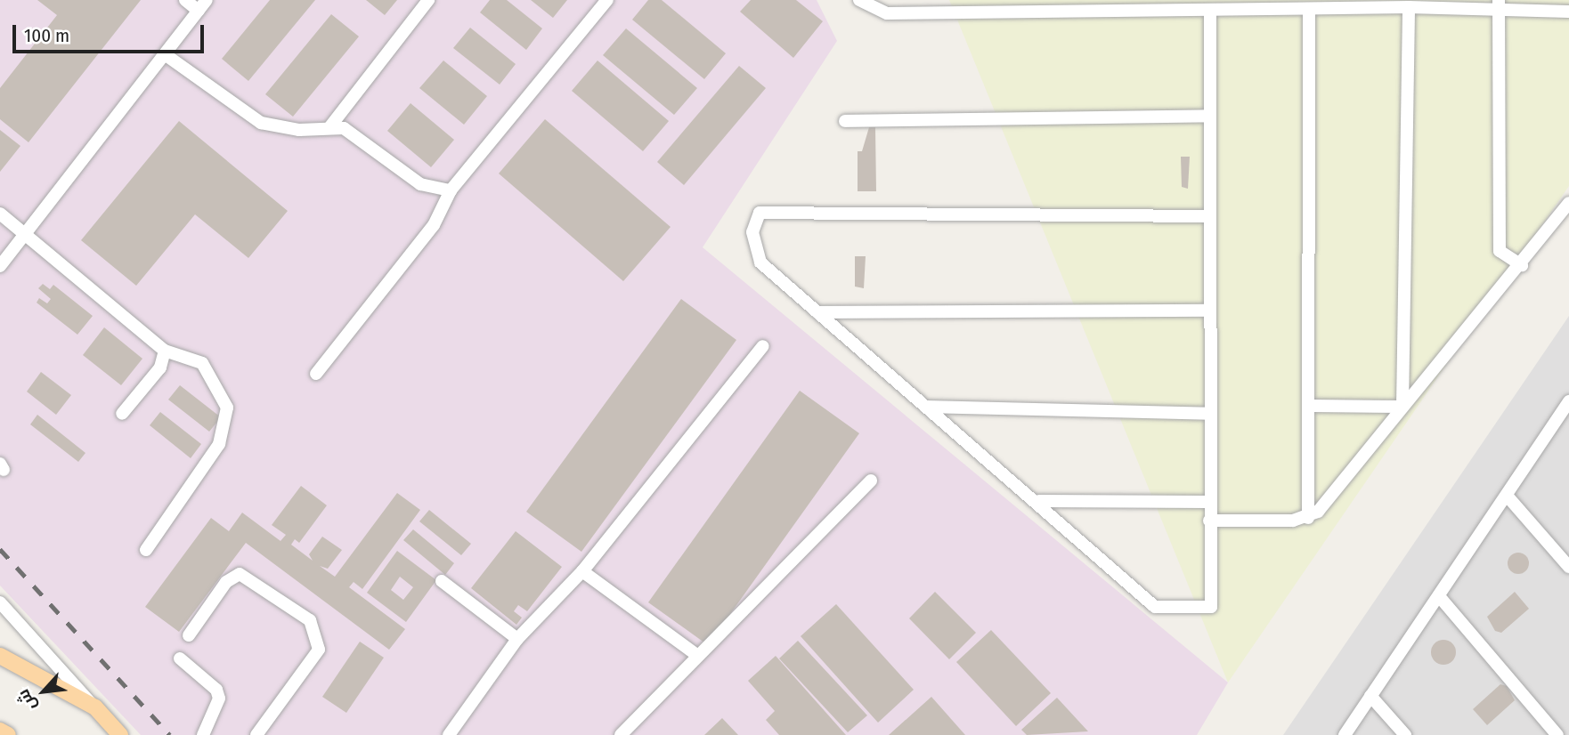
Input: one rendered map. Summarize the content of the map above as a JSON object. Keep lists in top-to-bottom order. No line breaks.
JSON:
{"scale_bar":"100 m","north":"bottom left"}
